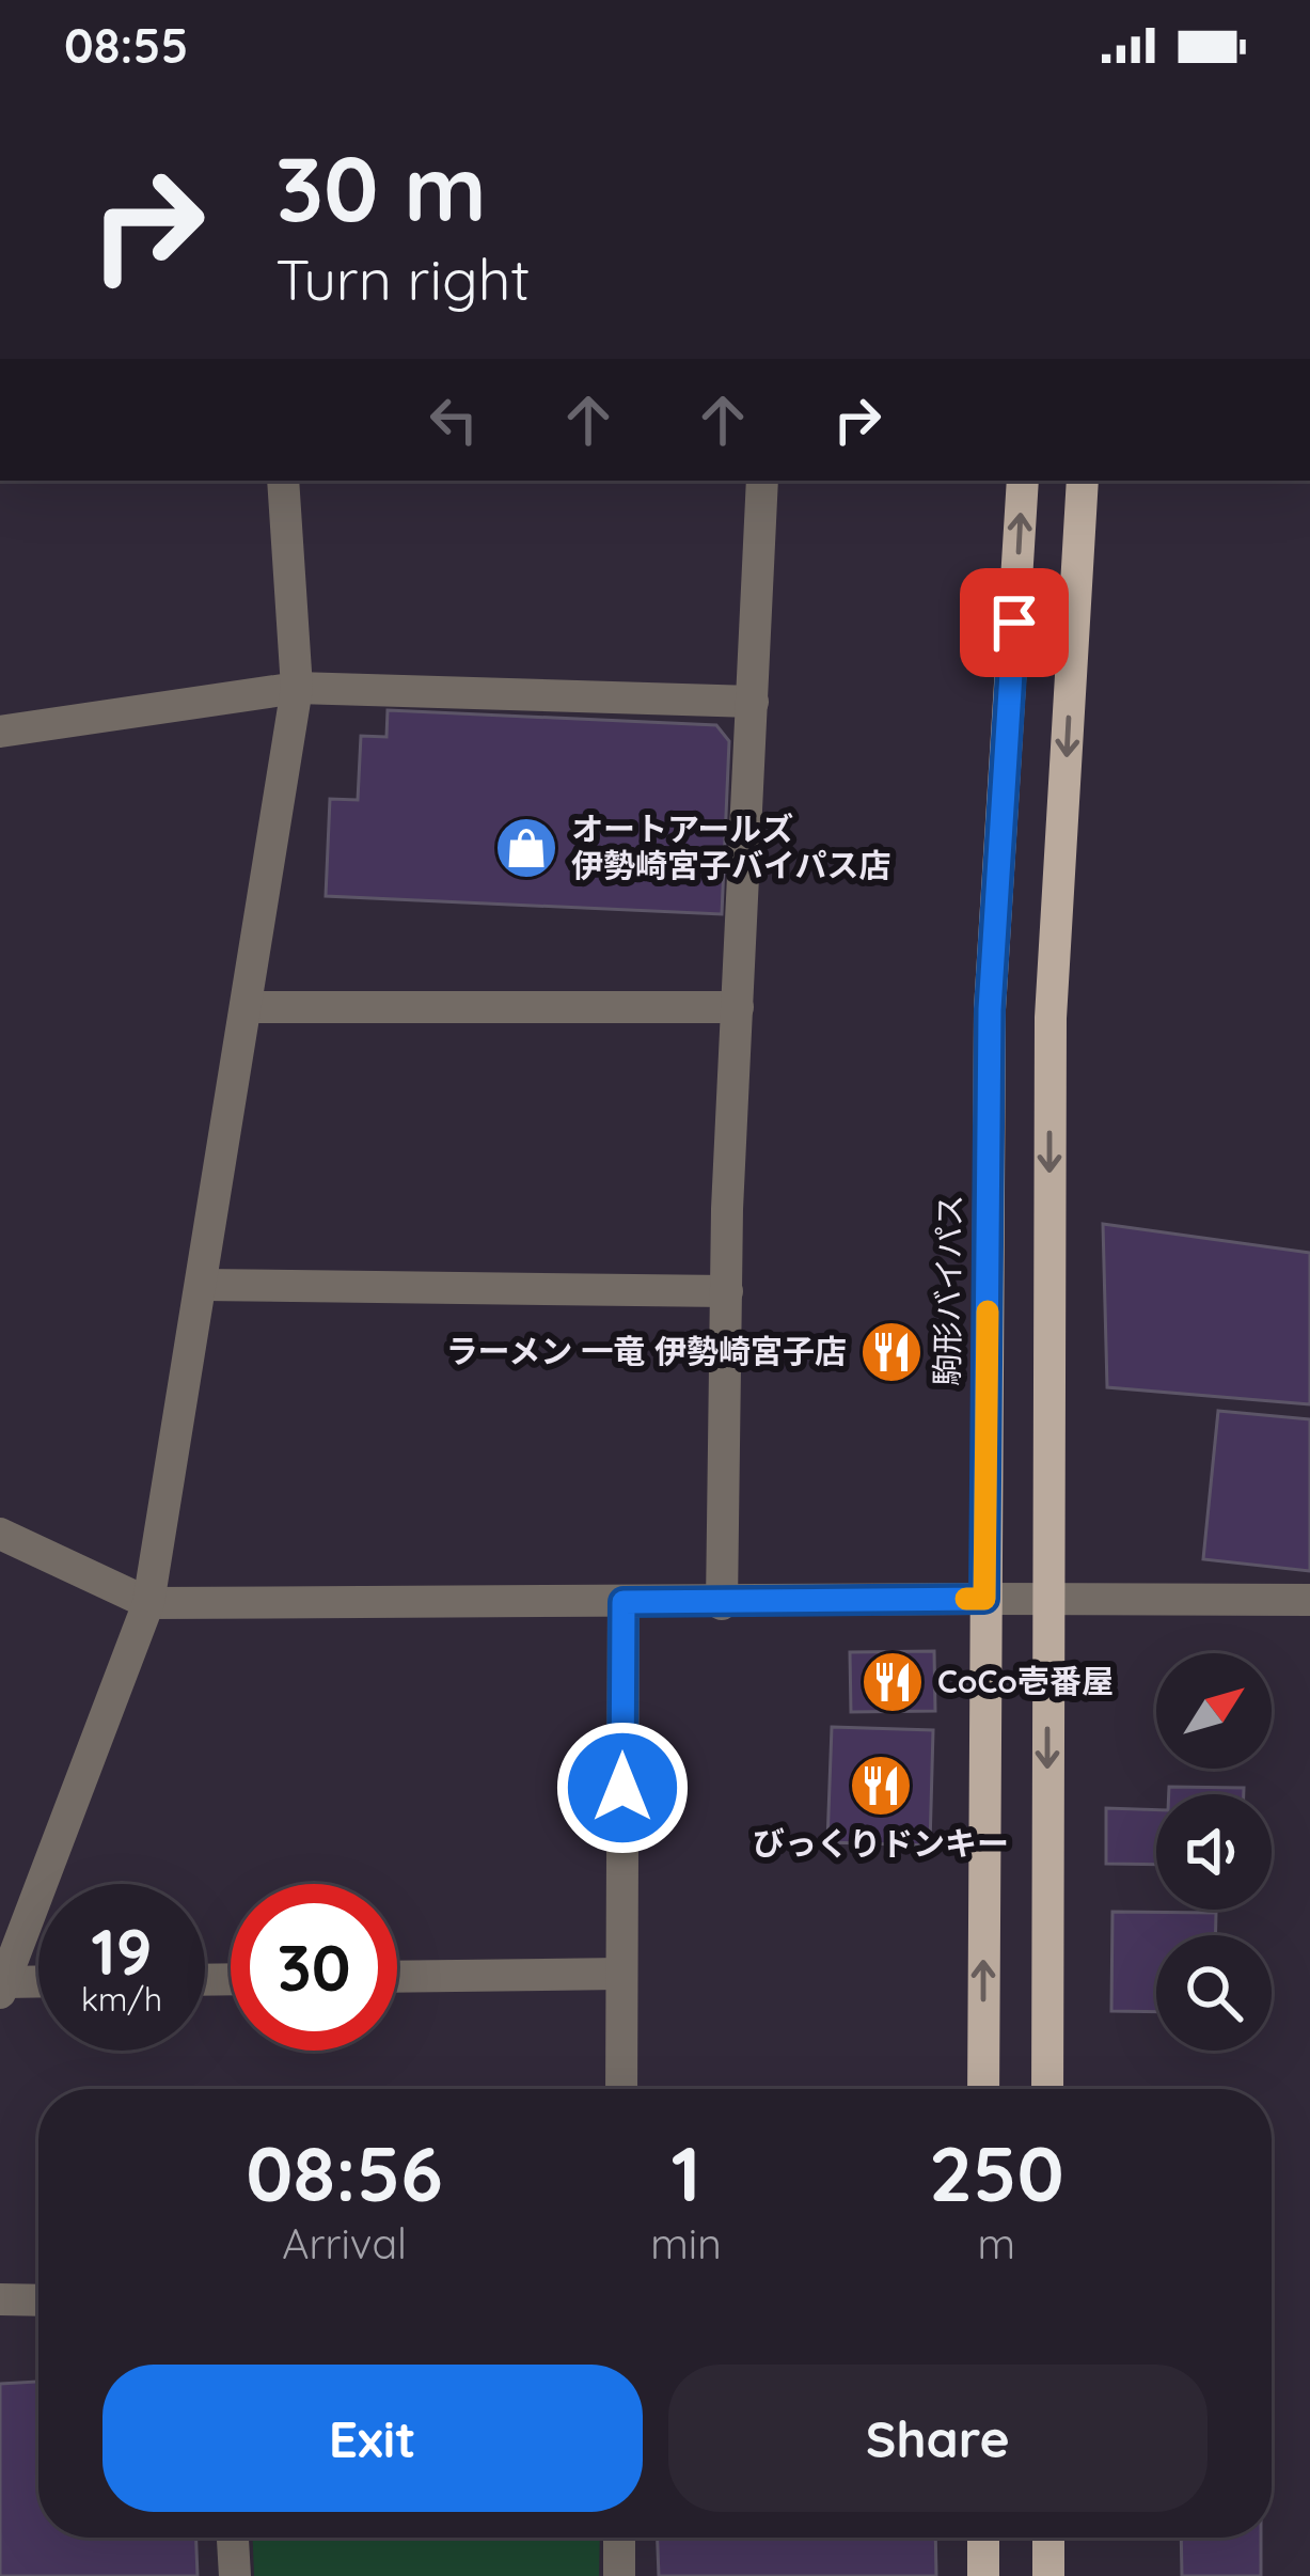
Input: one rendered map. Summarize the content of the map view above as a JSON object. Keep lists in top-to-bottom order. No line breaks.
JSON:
{"streets":{"main road":["駒形バイパス"]},"places":{"shop":["オートアールズ 伊勢崎宮子バイパス店"],"restaurant":["ラーメン 一竜 伊勢崎宮子店","CoCo壱番屋","びっくりドンキー"]},"north":"top right","page":{"status":"08:55","turn":["30 m","Turn right"],"speed":"19 km/h","limit":"30","eta":["08:56","Arrival","1","min","250","m"],"buttons":["Exit","Share"]}}
